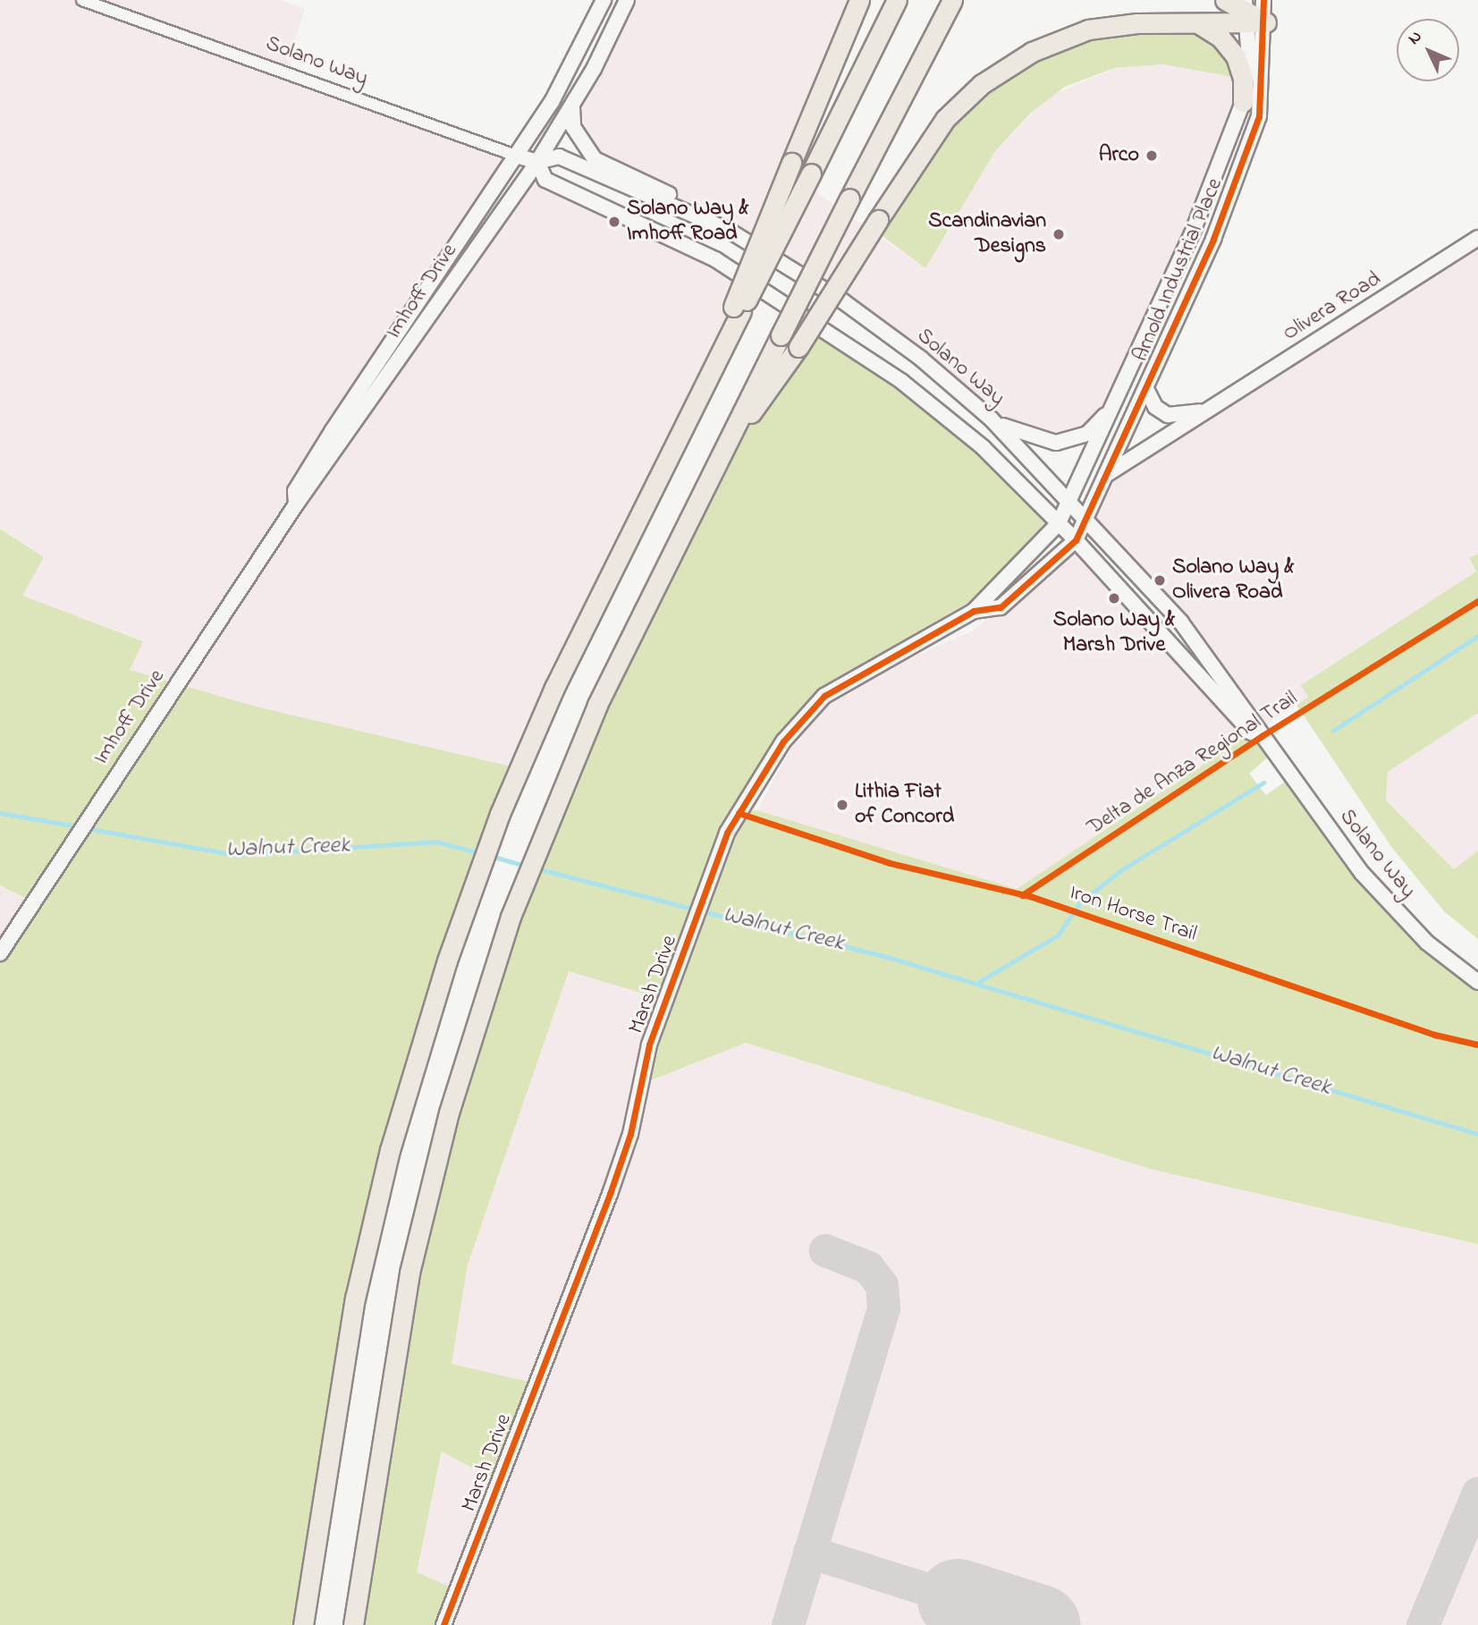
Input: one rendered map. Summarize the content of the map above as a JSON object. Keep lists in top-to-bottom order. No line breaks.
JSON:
{"streets":{"street":["Solano Way","Arnold Industrial Place","Imhoff Drive","Olivera Road","Marsh Drive"],"cycle path":["Delta de Anza Regional Trail","Iron Horse Trail"]},"crossings":[["Solano Way","Arnold Industrial Place"],["Solano Way","Imhoff Drive"],["Solano Way","Marsh Drive"],["Arnold Industrial Place","Olivera Road"],["Arnold Industrial Place","Marsh Drive"]],"water":["Walnut Creek"],"places":["Arco","Solano Way & Imhoff Road","Scandinavian Designs","Solano Way & Olivera Road","Solano Way & Marsh Drive","Lithia Fiat of Concord"],"north":"top left"}
